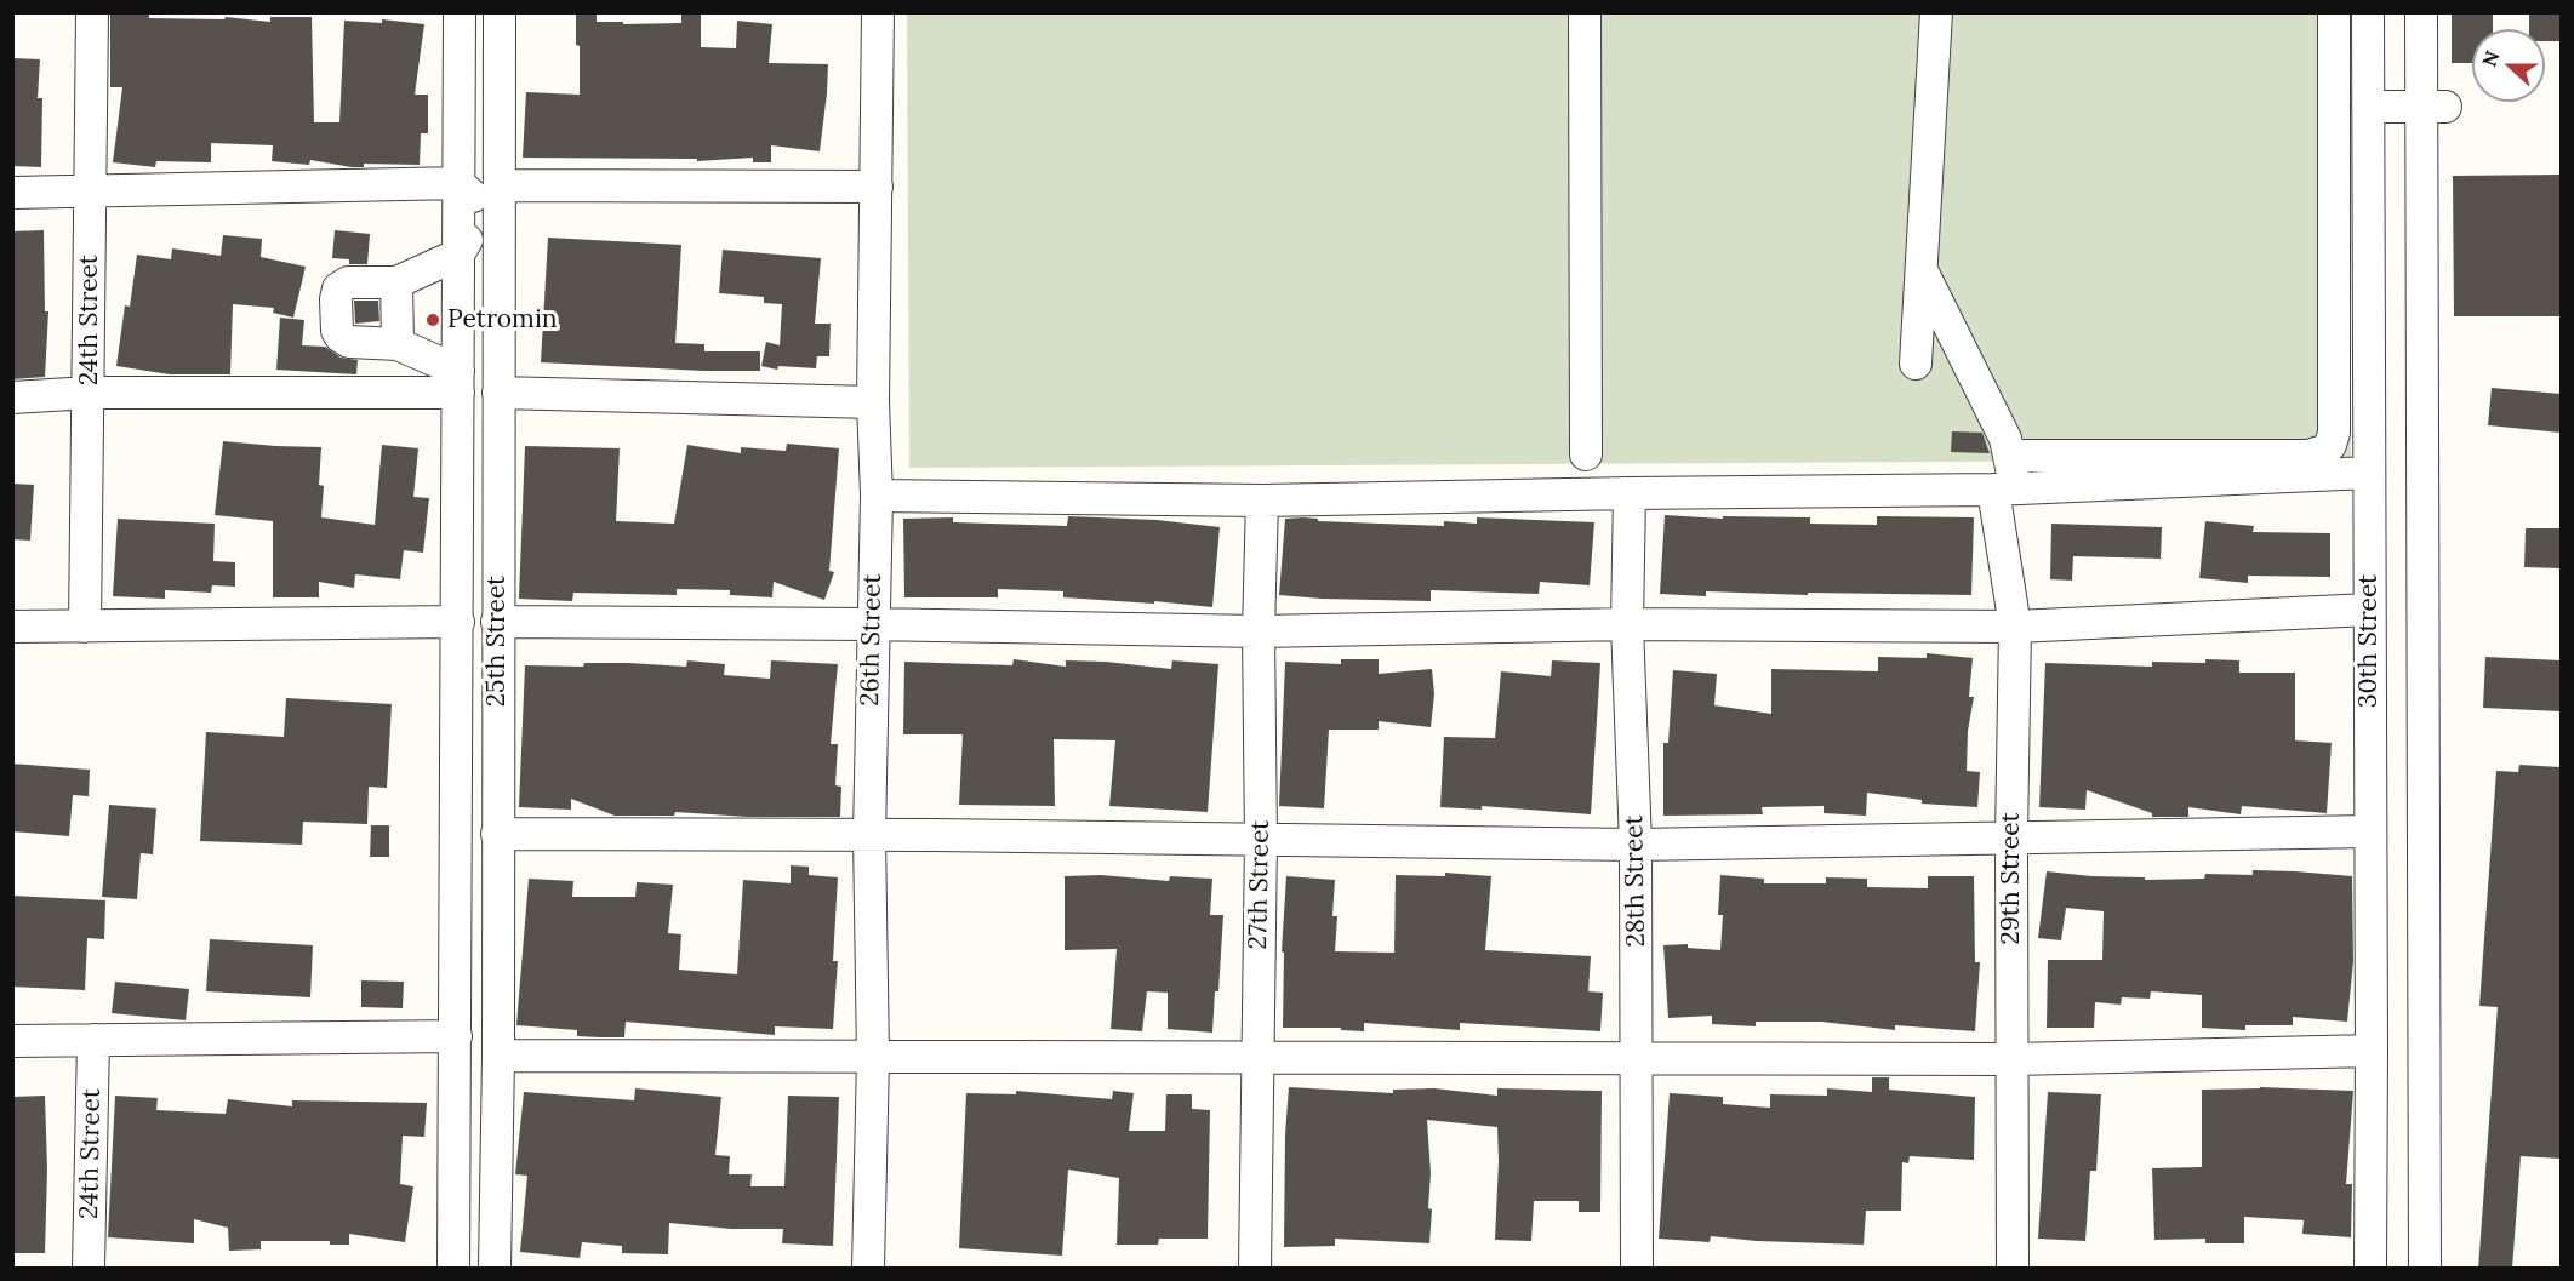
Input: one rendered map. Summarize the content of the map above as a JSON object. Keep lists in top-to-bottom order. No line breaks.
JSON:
{"streets":{"street":["24th Street","26th Street","25th Street","30th Street","29th Street","28th Street","27th Street"]},"places":["Petromin"],"north":"left"}
